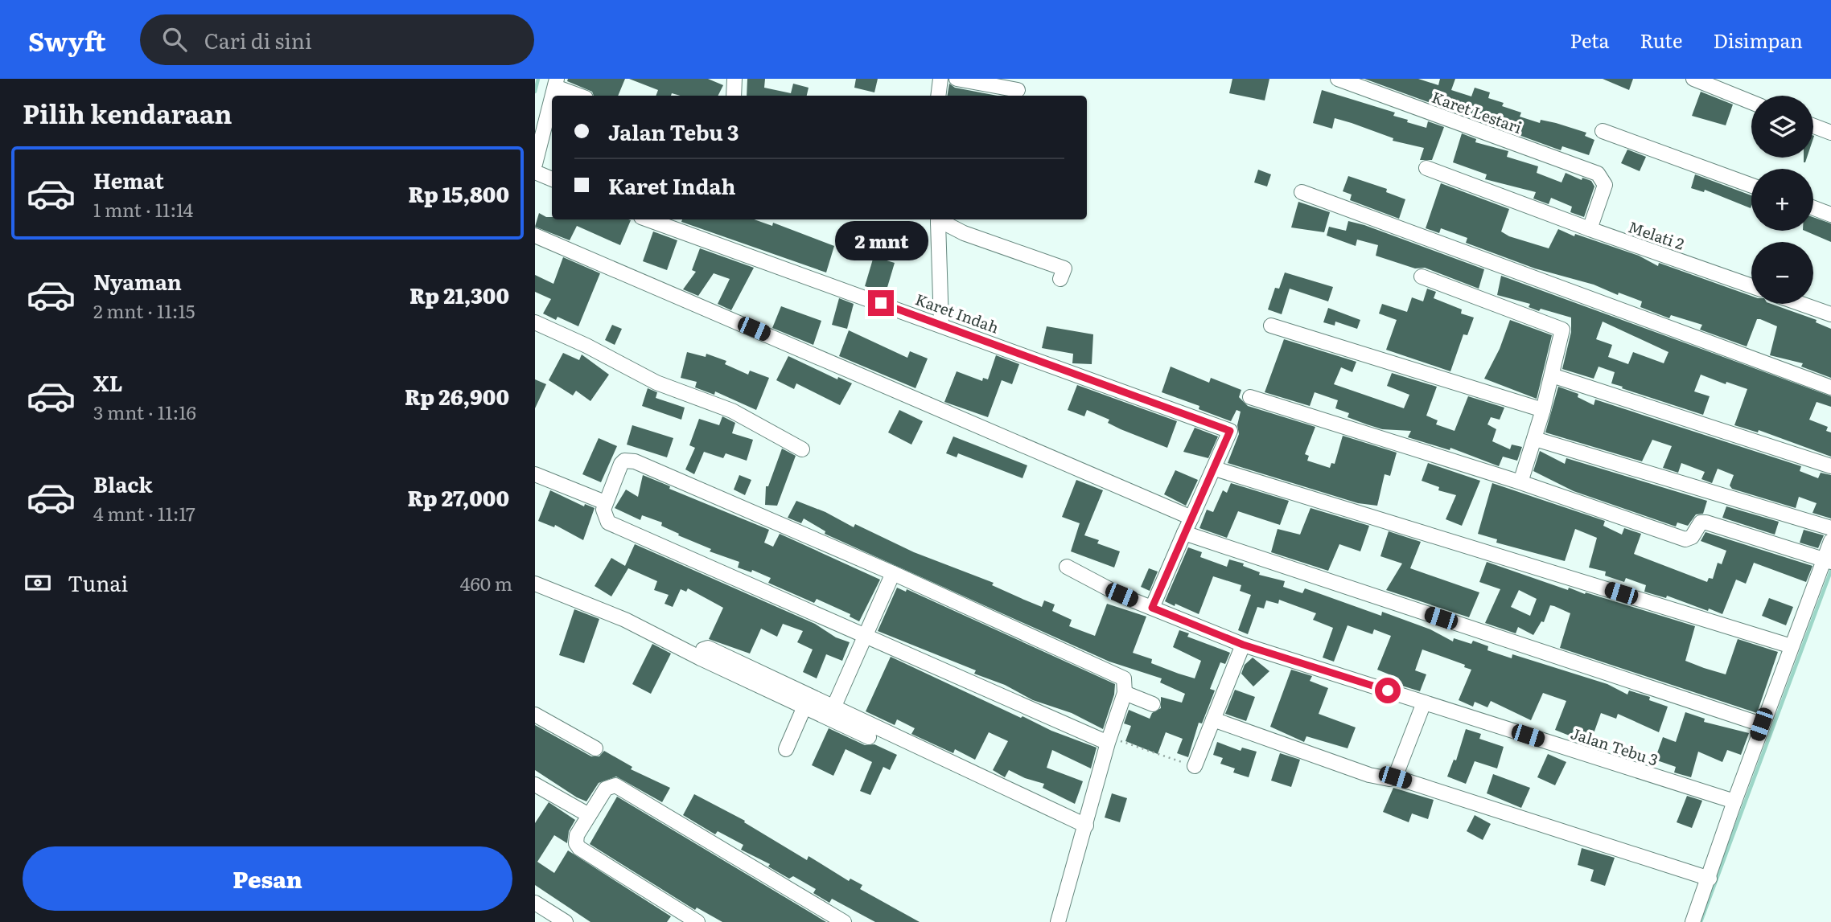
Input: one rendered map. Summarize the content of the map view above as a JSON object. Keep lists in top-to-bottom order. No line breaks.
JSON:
{"streets":{"street":["Karet Lestari","Melati 2","Karet Indah","Jalan Tebu 3"]},"crossings":[["Karet Lestari","Melati 2"]],"page":{"header":"Swyft","search":"Cari di sini","nav":["Peta","Rute","Disimpan"],"heading":"Pilih kendaraan","map_buttons":["+","−"],"banner":["Jalan Tebu 3","Karet Indah"],"list":[{"name":"Hemat","note":"1 mnt · 11:14","value":"Rp 15,800"},{"name":"Nyaman","note":"2 mnt · 11:15","value":"Rp 21,300"},{"name":"XL","note":"3 mnt · 11:16","value":"Rp 26,900"},{"name":"Black","note":"4 mnt · 11:17","value":"Rp 27,000"}],"bubble":"2 mnt","pay":["Tunai","460 m"],"buttons":"Pesan"}}
